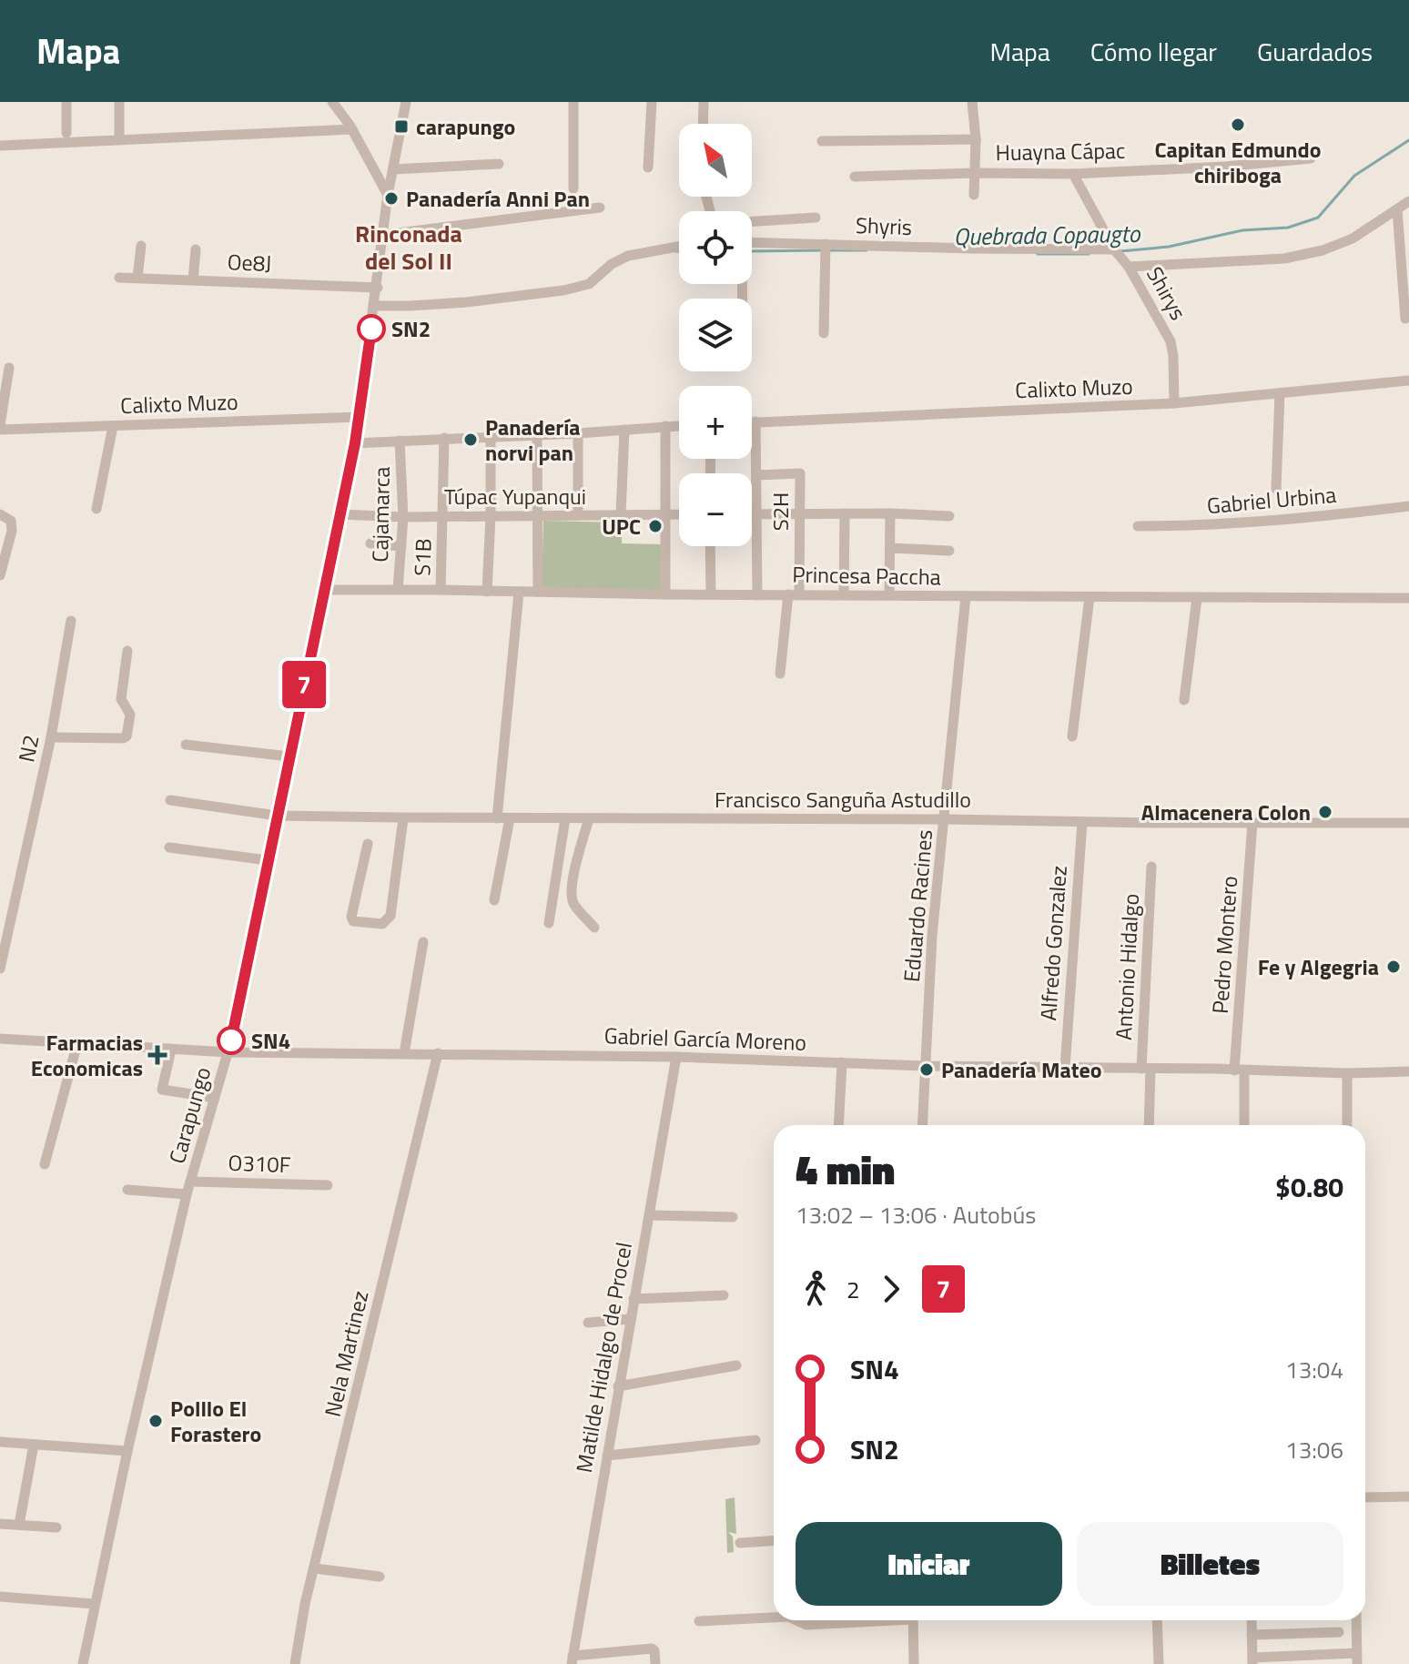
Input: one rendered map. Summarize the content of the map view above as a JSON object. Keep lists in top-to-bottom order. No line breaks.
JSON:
{"streets":{"street":["Huayna Cápac","Shyris","Oe8J","Shirys","Calixto Muzo","Túpac Yupanqui","Gabriel Urbina","S2H","Cajamarca","S1B","Princesa Paccha","N2","Francisco Sanguña Astudillo","Eduardo Racines","Alfredo Gonzalez","Pedro Montero","Antonio Hidalgo","Gabriel García Moreno","Carapungo","O310F","Nela Martinez","Matilde Hidalgo de Procel"]},"crossings":[["Huayna Cápac","Shirys"],["Shyris","Shirys"],["Oe8J","Carapungo"],["Shirys","Calixto Muzo"],["Calixto Muzo","Carapungo"],["Túpac Yupanqui","Cajamarca"],["Túpac Yupanqui","S1B"],["Túpac Yupanqui","Carapungo"],["S2H","Princesa Paccha"],["Cajamarca","Princesa Paccha"],["S1B","Princesa Paccha"],["Princesa Paccha","Eduardo Racines"],["Princesa Paccha","Carapungo"],["Francisco Sanguña Astudillo","Eduardo Racines"],["Francisco Sanguña Astudillo","Alfredo Gonzalez"],["Francisco Sanguña Astudillo","Pedro Montero"],["Francisco Sanguña Astudillo","Carapungo"],["Eduardo Racines","Gabriel García Moreno"],["Alfredo Gonzalez","Gabriel García Moreno"],["Pedro Montero","Gabriel García Moreno"],["Antonio Hidalgo","Gabriel García Moreno"],["Gabriel García Moreno","Carapungo"],["Gabriel García Moreno","Nela Martinez"],["Gabriel García Moreno","Matilde Hidalgo de Procel"],["Carapungo","O310F"]],"districts":["Rinconada del Sol II"],"water":["Quebrada Copaugto"],"places":{"other":["Capitan Edmundo chiriboga","Panadería Anni Pan","SN2","Panadería norvi pan","UPC","Almacenera Colon","Fe y Algegria","SN4","Panadería Mateo","Polllo El Forastero"],"transit":["carapungo"],"health":["Farmacias Economicas"]},"lines":["bus line 7"],"north":"top left","page":{"header":"Mapa","nav":["Mapa","Cómo llegar","Guardados"],"on_map":"7","map_buttons":["+","−"],"heading":["4 min","13:02 – 13:06 · Autobús","$0.80"],"legs":["2","7"],"list":[{"name":"SN4","value":"13:04"},{"name":"SN2","value":"13:06"}],"buttons":["Iniciar","Billetes"]}}
